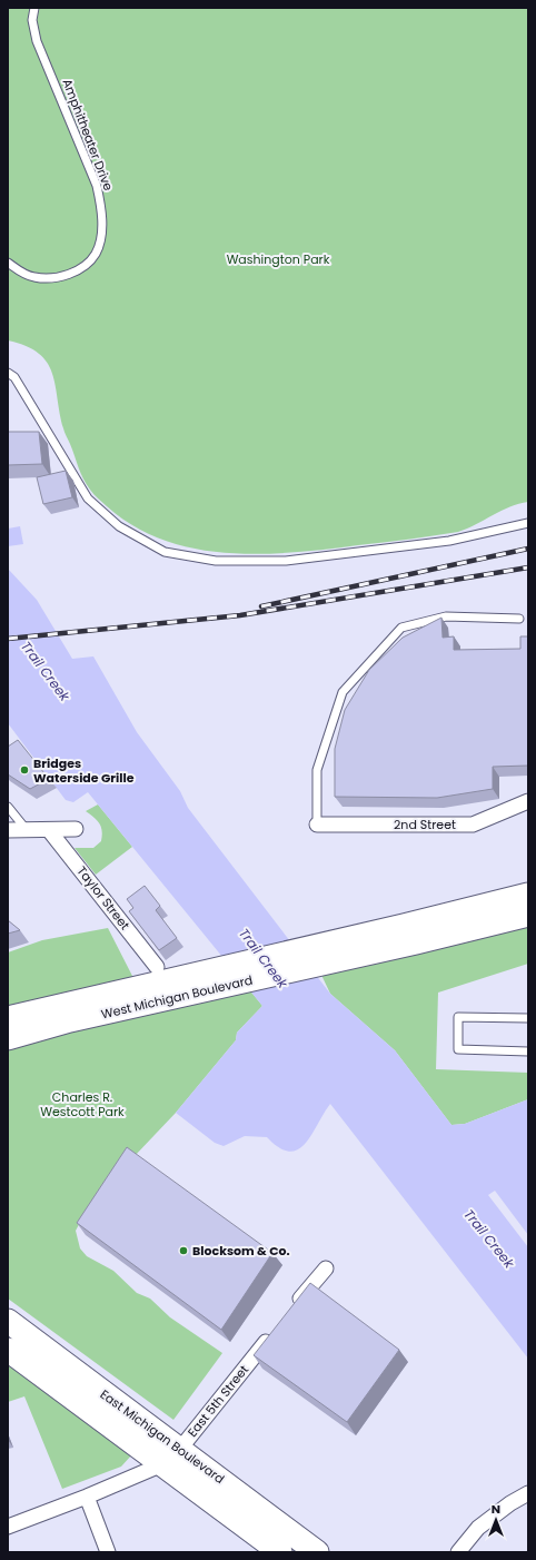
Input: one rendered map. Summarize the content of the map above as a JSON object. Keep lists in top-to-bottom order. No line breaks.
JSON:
{"streets":{"main road":["West Michigan Boulevard","East Michigan Boulevard"],"street":["2nd Street","Taylor Street","East 5th Street"],"lane":["Amphitheater Drive"]},"crossings":[["East 5th Street","East Michigan Boulevard"]],"water":["Trail Creek"],"parks":["Washington Park","Charles R. Westcott Park"],"places":["Bridges Waterside Grille","Blocksom & Co."],"north":"top"}
